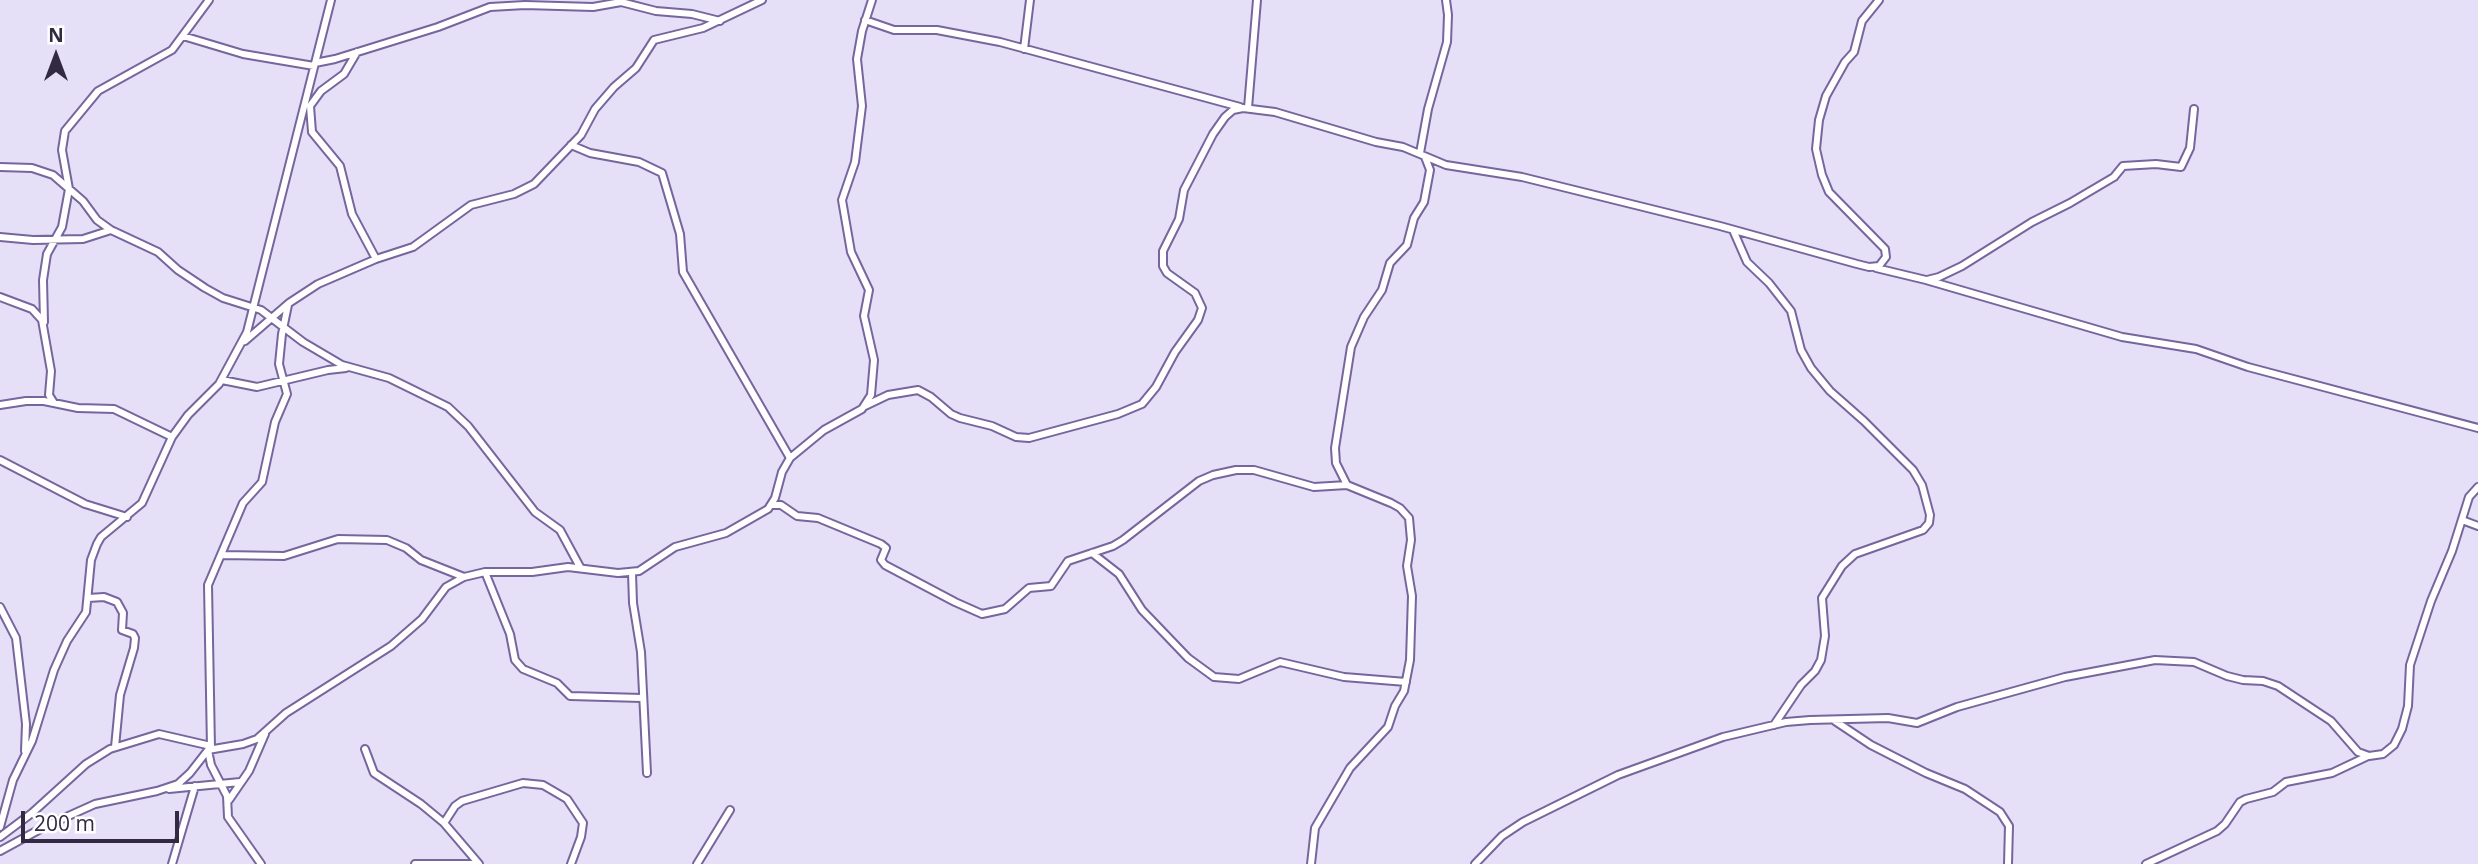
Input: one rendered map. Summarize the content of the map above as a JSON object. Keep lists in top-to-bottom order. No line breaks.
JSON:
{"scale_bar":"200 m","north":"top"}
